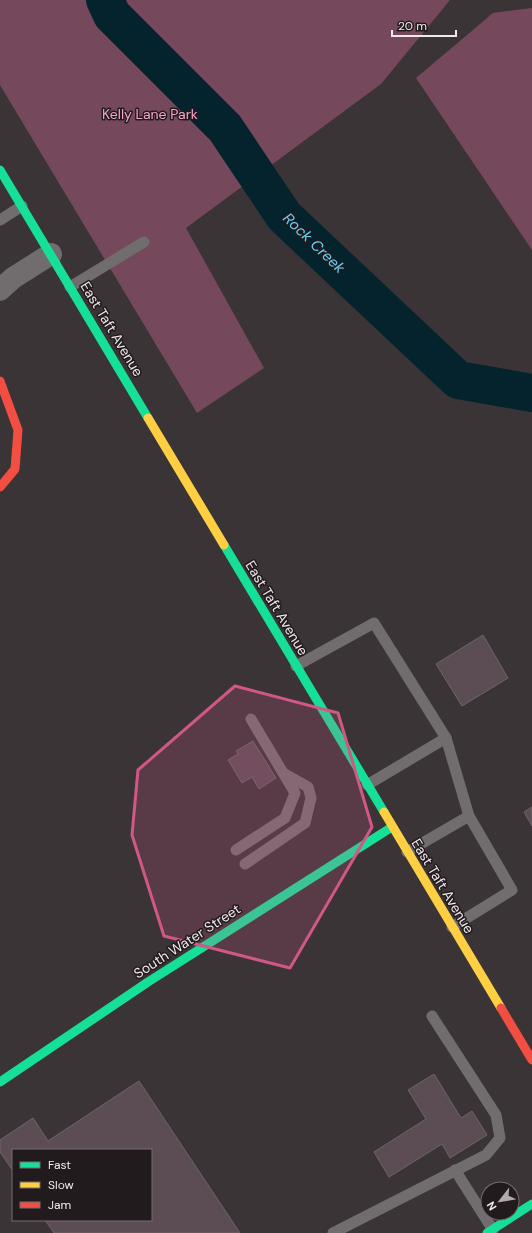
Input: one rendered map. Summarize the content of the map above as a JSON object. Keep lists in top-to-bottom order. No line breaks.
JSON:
{"streets":{"main road":["East Taft Avenue","South Water Street"]},"crossings":[["East Taft Avenue","South Water Street"]],"water":["Rock Creek"],"parks":["Kelly Lane Park"],"legend":["Fast","Slow","Jam"],"scale_bar":"20 m","north":"bottom left"}
